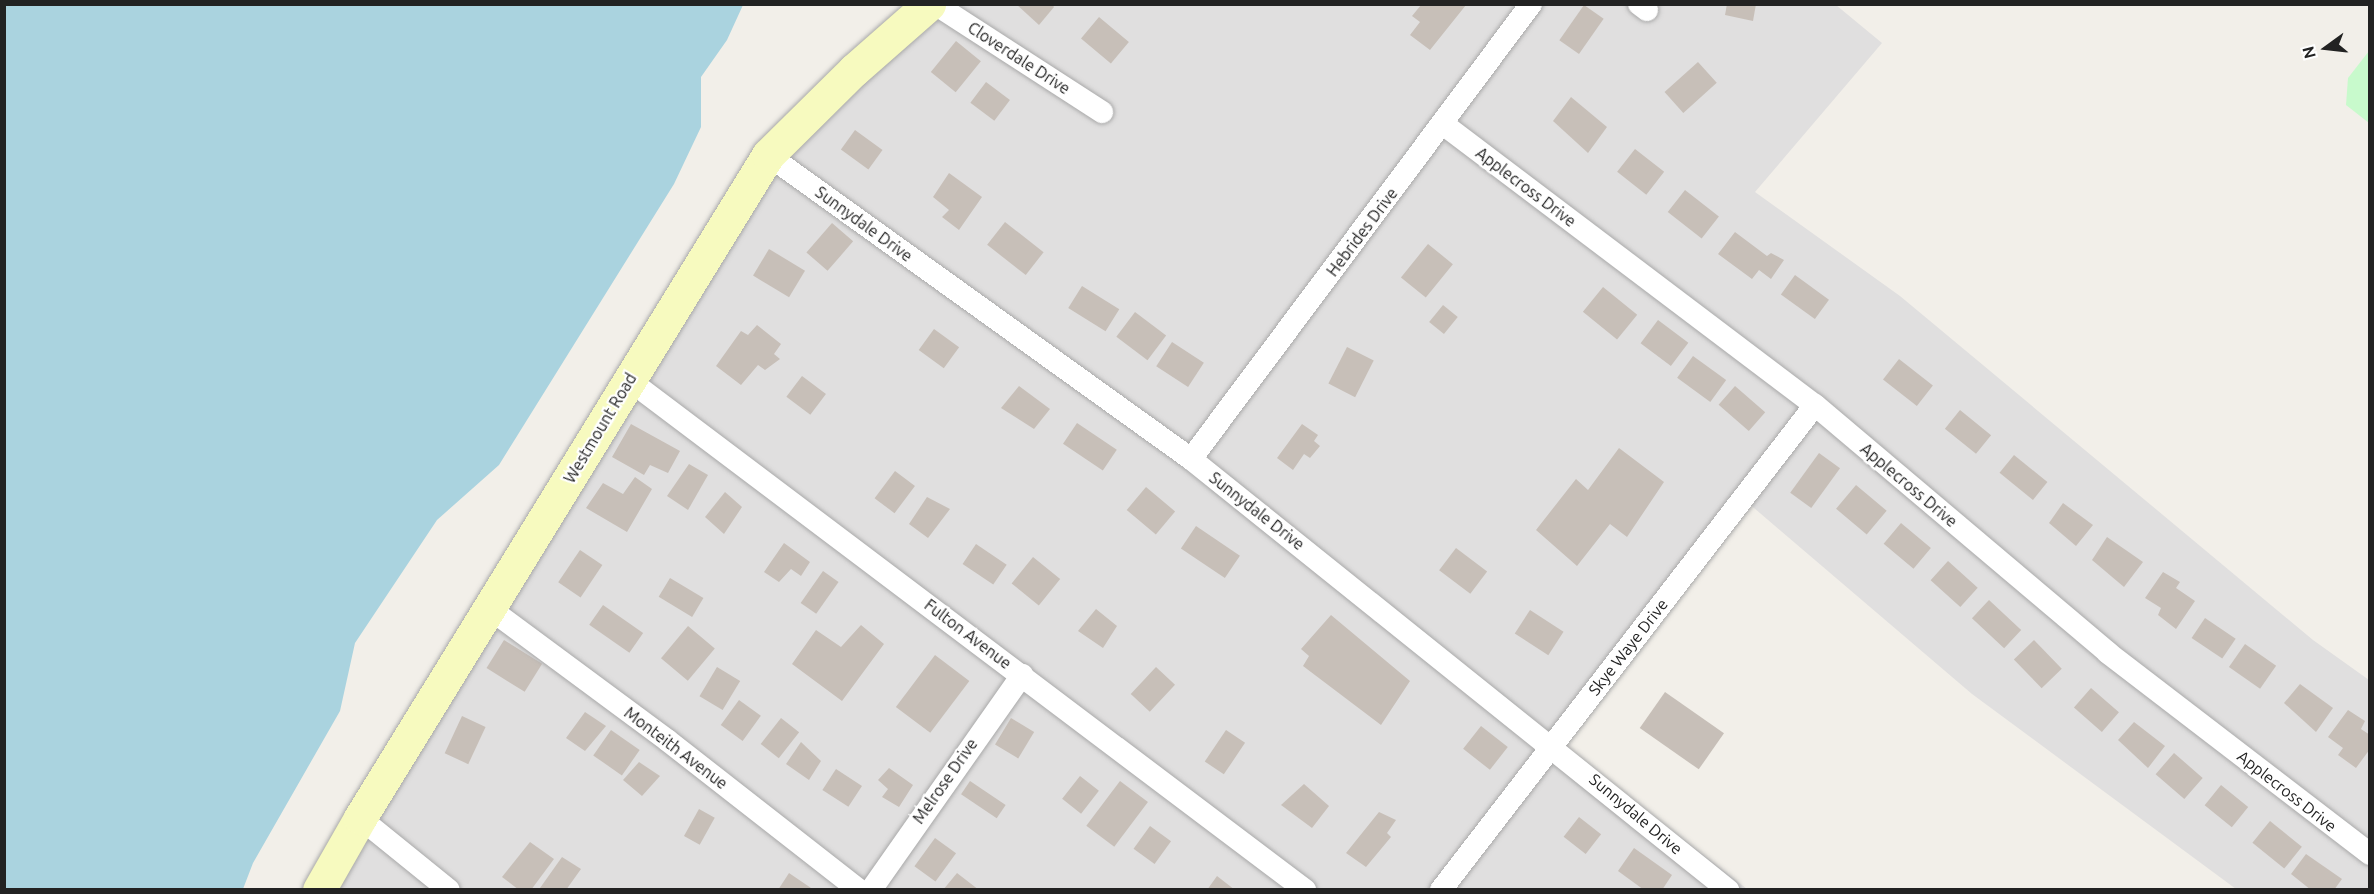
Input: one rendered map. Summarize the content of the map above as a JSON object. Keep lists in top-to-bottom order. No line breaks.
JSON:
{"streets":{"main road":["Westmount Road"],"street":["Cloverdale Drive","Applecross Drive","Sunnydale Drive","Hebrides Drive","Fulton Avenue","Skye Waye Drive","Monteith Avenue","Melrose Drive"]},"crossings":[["Applecross Drive","Hebrides Drive"],["Applecross Drive","Skye Waye Drive"],["Sunnydale Drive","Hebrides Drive"],["Sunnydale Drive","Westmount Road"],["Sunnydale Drive","Skye Waye Drive"],["Westmount Road","Fulton Avenue"],["Westmount Road","Monteith Avenue"],["Fulton Avenue","Melrose Drive"]],"north":"left"}
